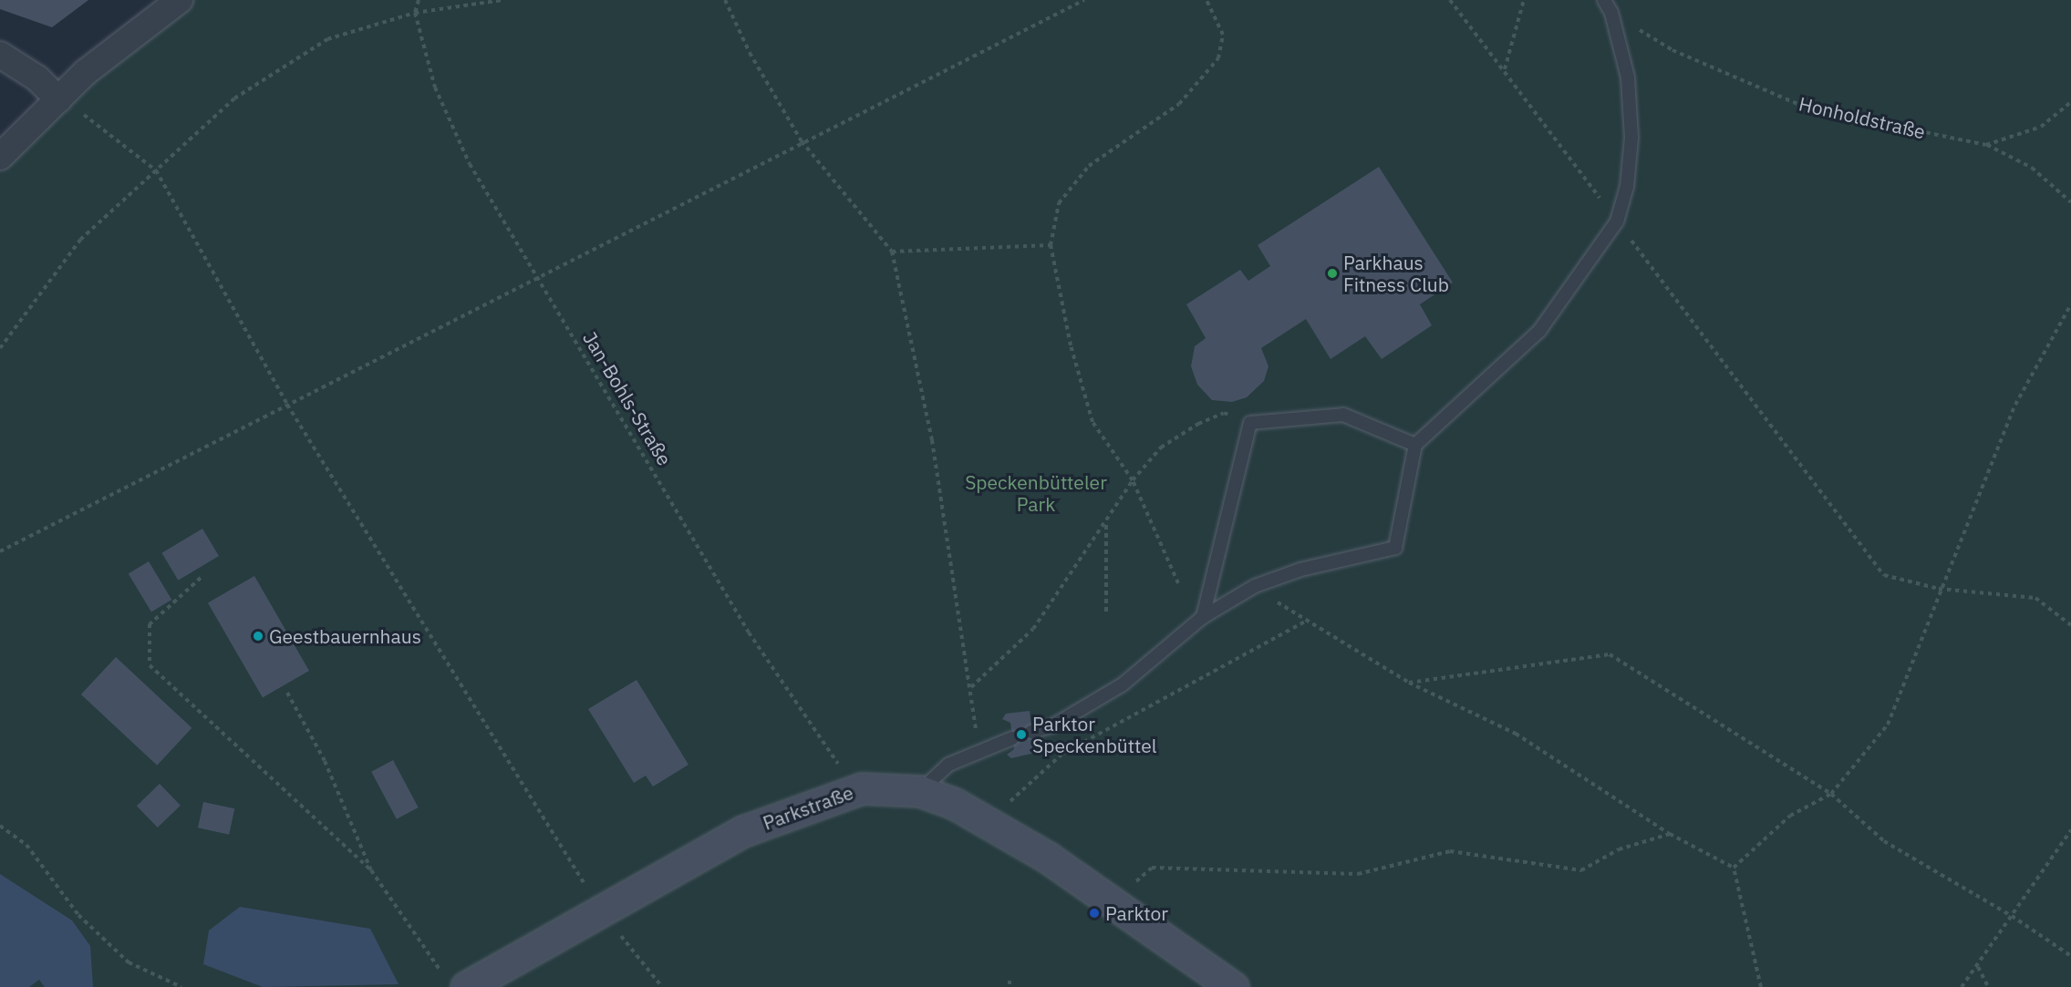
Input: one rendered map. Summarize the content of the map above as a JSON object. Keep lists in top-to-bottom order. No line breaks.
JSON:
{"streets":{"street":["Parkstraße"],"path":["Honholdstraße","Jan-Bohls-Straße"]},"crossings":[["Jan-Bohls-Straße","Parkstraße"]],"parks":["Speckenbütteler Park"],"places":["Parkhaus Fitness Club","Geestbauernhaus","Parktor Speckenbüttel","Parktor"]}
